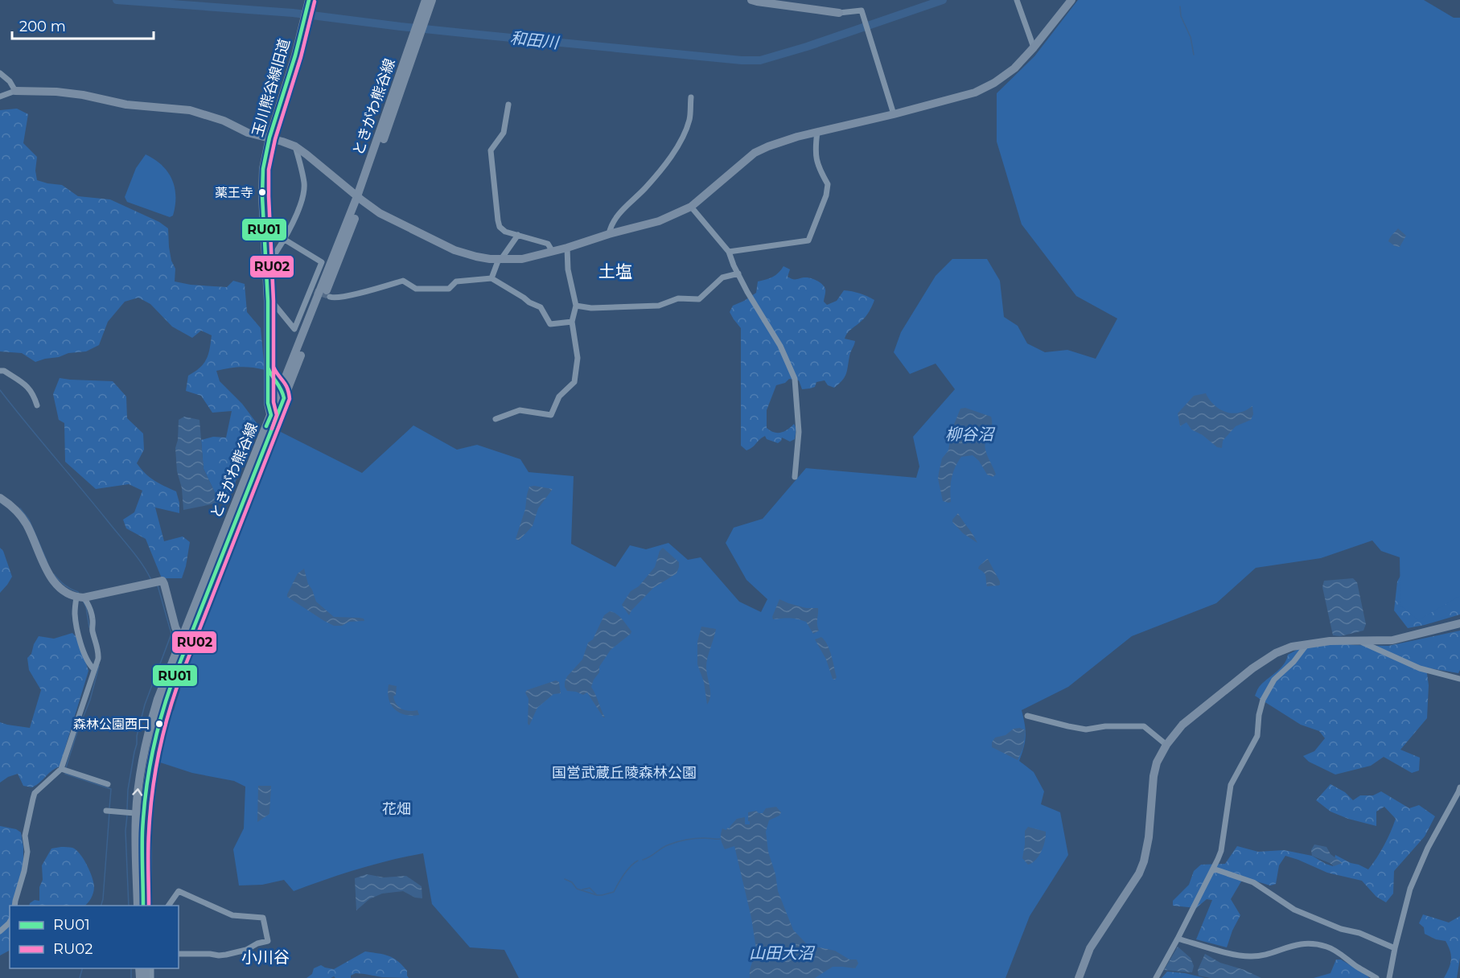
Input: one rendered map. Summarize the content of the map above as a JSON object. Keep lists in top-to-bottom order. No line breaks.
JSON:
{"streets":{"street":["玉川熊谷線旧道","ときがわ熊谷線"]},"crossings":[["玉川熊谷線旧道","ときがわ熊谷線"]],"districts":["土塩","小川谷"],"water":["和田川","柳谷沼","山田大沼"],"parks":["国営武蔵丘陵森林公園","花畑"],"places":["薬王寺","森林公園西口"],"lines":["transit line RU01","transit line RU02"],"legend":["RU01","RU02"],"scale_bar":"200 m"}
